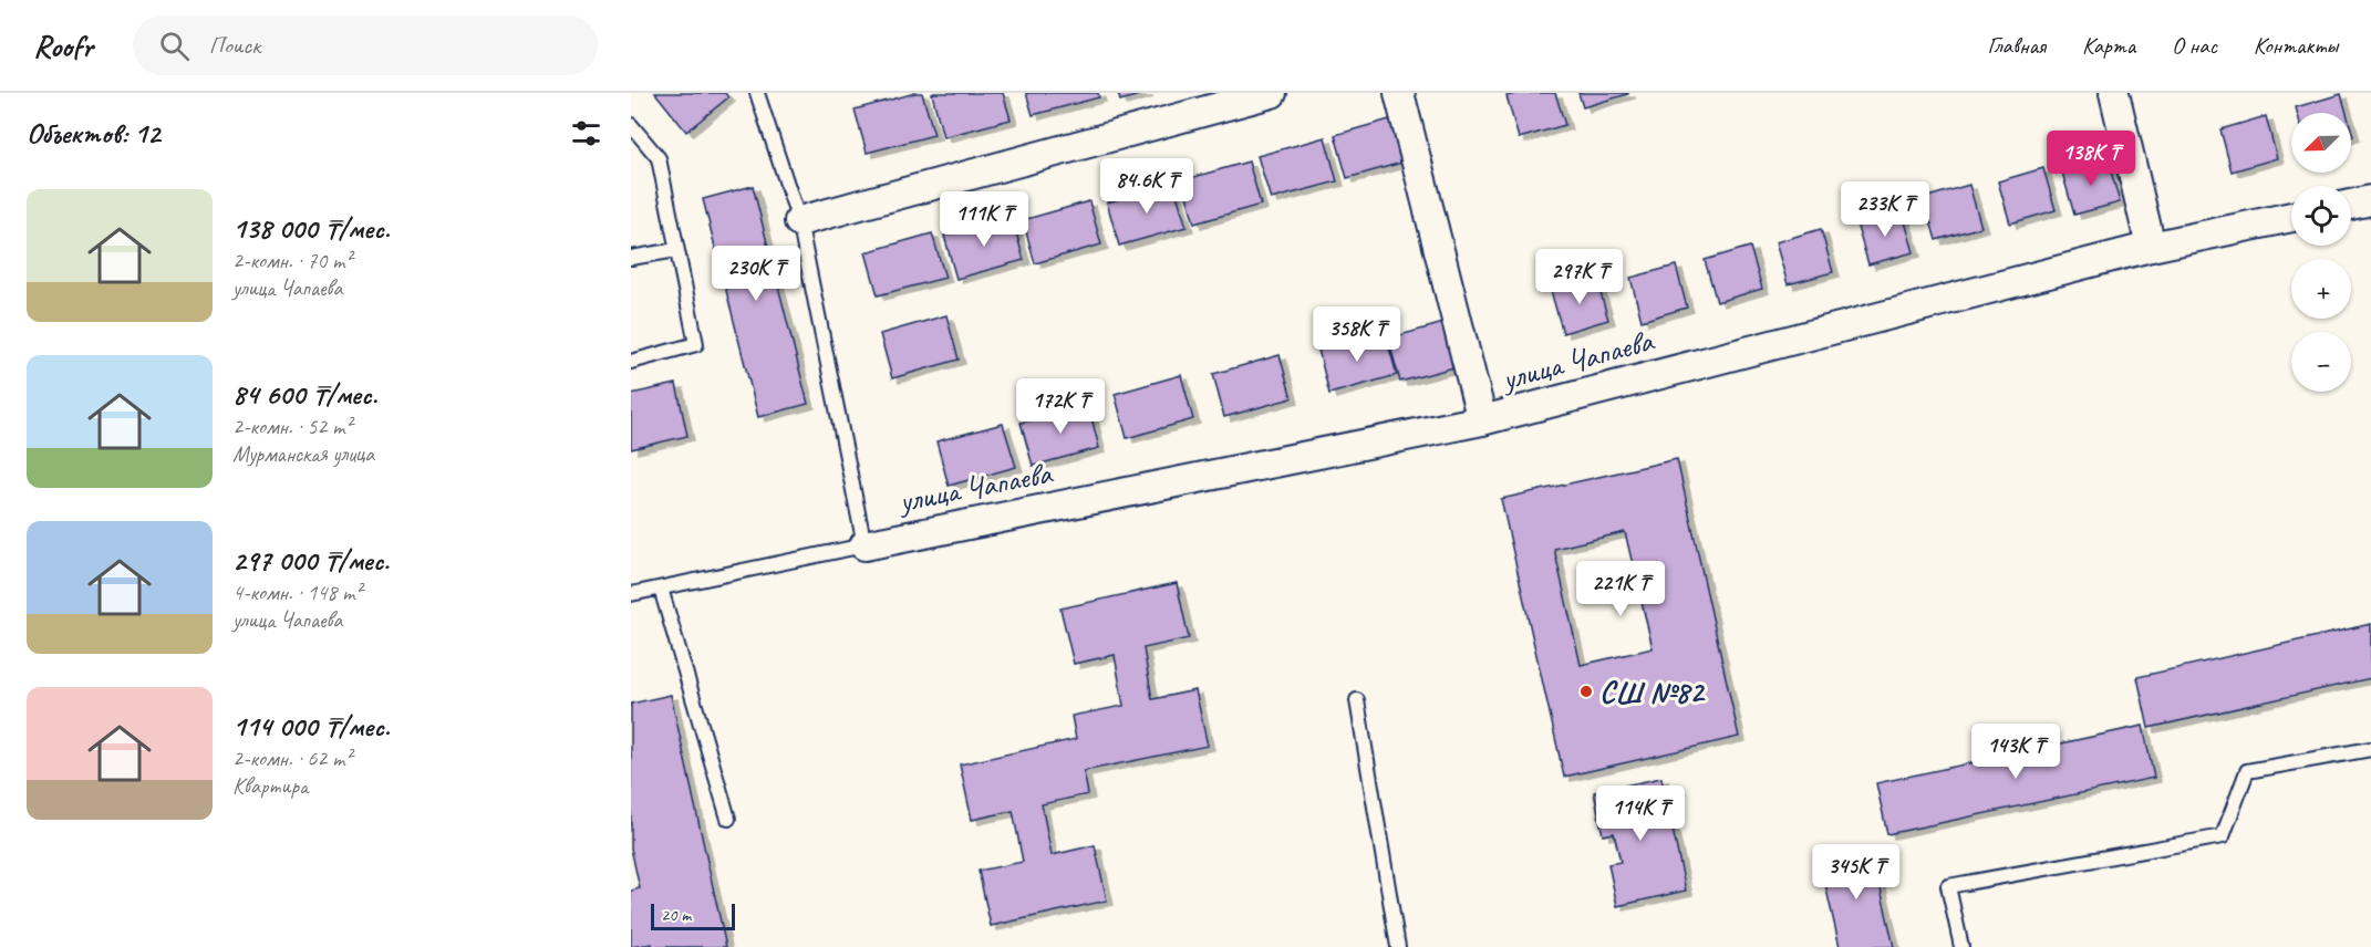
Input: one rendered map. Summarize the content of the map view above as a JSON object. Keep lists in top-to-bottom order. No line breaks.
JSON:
{"streets":{"street":["улица Чапаева"]},"places":["СШ №82"],"scale_bar":"20 m","north":"bottom left","page":{"header":"Roofr","search":"Поиск","nav":["Главная","Карта","О нас","Контакты"],"heading":"Объектов: 12","map_buttons":["+","−"],"price":["138K ₸","84.6K ₸","233K ₸","111K ₸","230K ₸","297K ₸","358K ₸","172K ₸","221K ₸","143K ₸","114K ₸","345K ₸"],"list":[{"name":"138 000 ₸/мес.","note":"2-комн. · 70 m² · улица Чапаева"},{"name":"84 600 ₸/мес.","note":"2-комн. · 52 m² · Мурманская улица"},{"name":"297 000 ₸/мес.","note":"4-комн. · 148 m² · улица Чапаева"},{"name":"114 000 ₸/мес.","note":"2-комн. · 62 m² · Квартира"}],"scale":"20 m"}}
